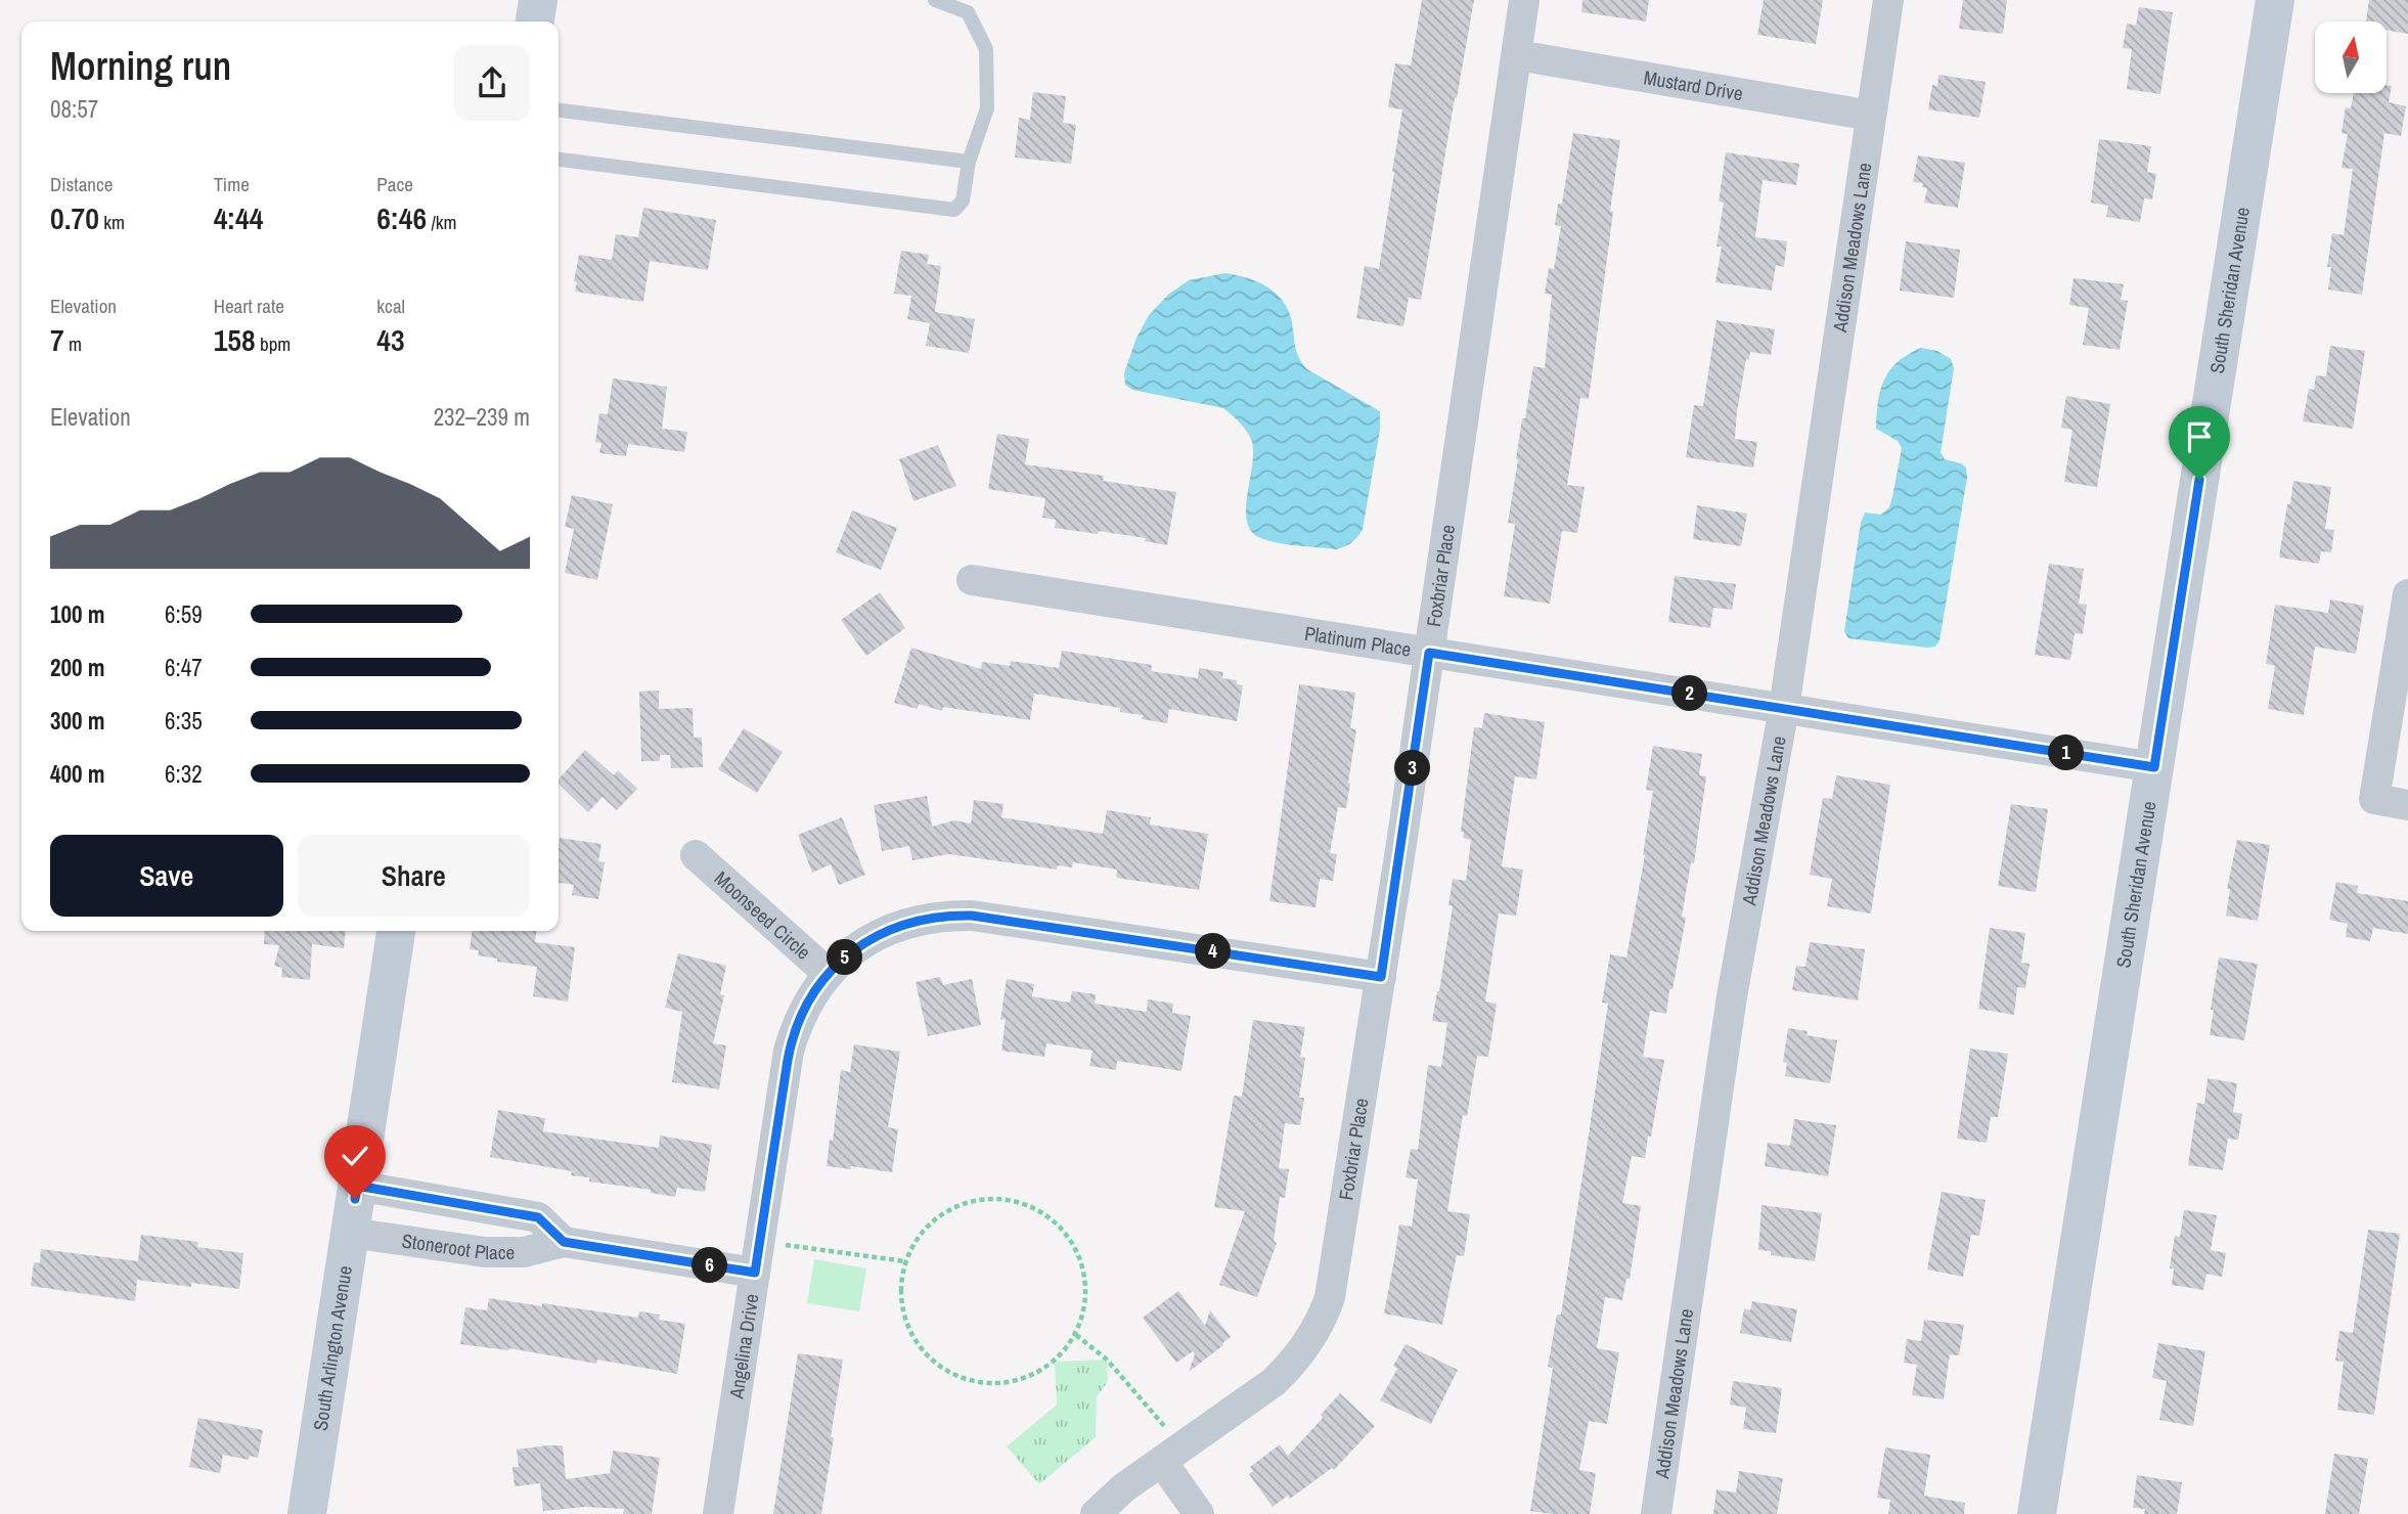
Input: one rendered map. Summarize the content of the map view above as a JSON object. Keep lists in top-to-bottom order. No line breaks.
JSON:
{"streets":{"street":["Mustard Drive","Addison Meadows Lane","South Sheridan Avenue","Foxbriar Place","Platinum Place","Moonseed Circle","Stoneroot Place","Angelina Drive","South Arlington Avenue"]},"crossings":[["Mustard Drive","Addison Meadows Lane"],["Mustard Drive","Foxbriar Place"],["Addison Meadows Lane","Platinum Place"],["South Sheridan Avenue","Platinum Place"],["Foxbriar Place","Platinum Place"],["Foxbriar Place","Angelina Drive"],["Moonseed Circle","Angelina Drive"],["Stoneroot Place","Angelina Drive"],["Stoneroot Place","South Arlington Avenue"]],"north":"top","page":{"heading":["Morning run","08:57"],"stats":[["Distance","0.70 km"],["Time","4:44"],["Pace","6:46 /km"],["Elevation","7 m"],["Heart rate","158 bpm"],["kcal","43"]],"chart":["Elevation","232–239 m"],"list":[{"name":"100 m","note":"6:59"},{"name":"200 m","note":"6:47"},{"name":"300 m","note":"6:35"},{"name":"400 m","note":"6:32"}],"pins":["2","1","3","4","5","6"],"buttons":["Save","Share"]}}
